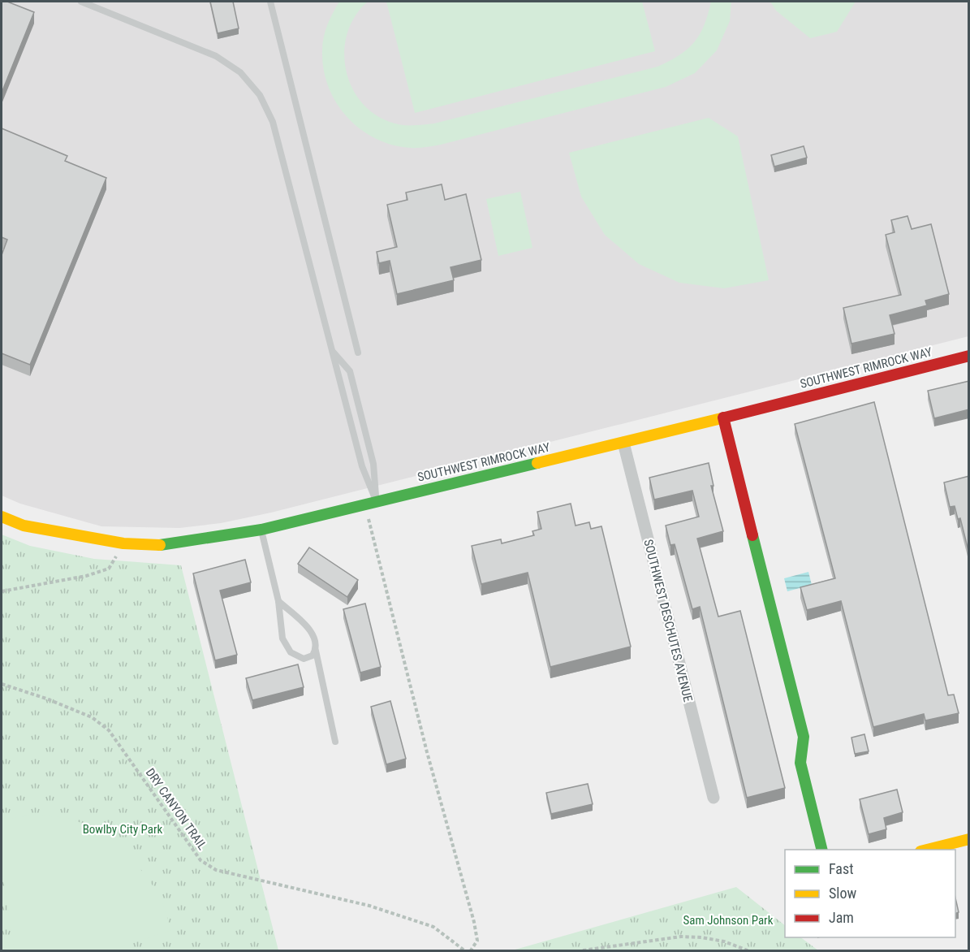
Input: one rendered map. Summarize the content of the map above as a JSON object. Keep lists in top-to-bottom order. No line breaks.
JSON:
{"streets":{"main road":["SOUTHWEST RIMROCK WAY"],"street":["SOUTHWEST DESCHUTES AVENUE"],"path":["DRY CANYON TRAIL"]},"crossings":[["SOUTHWEST RIMROCK WAY","SOUTHWEST DESCHUTES AVENUE"]],"parks":["Bowlby City Park","Sam Johnson Park"],"legend":["Fast","Slow","Jam"]}
